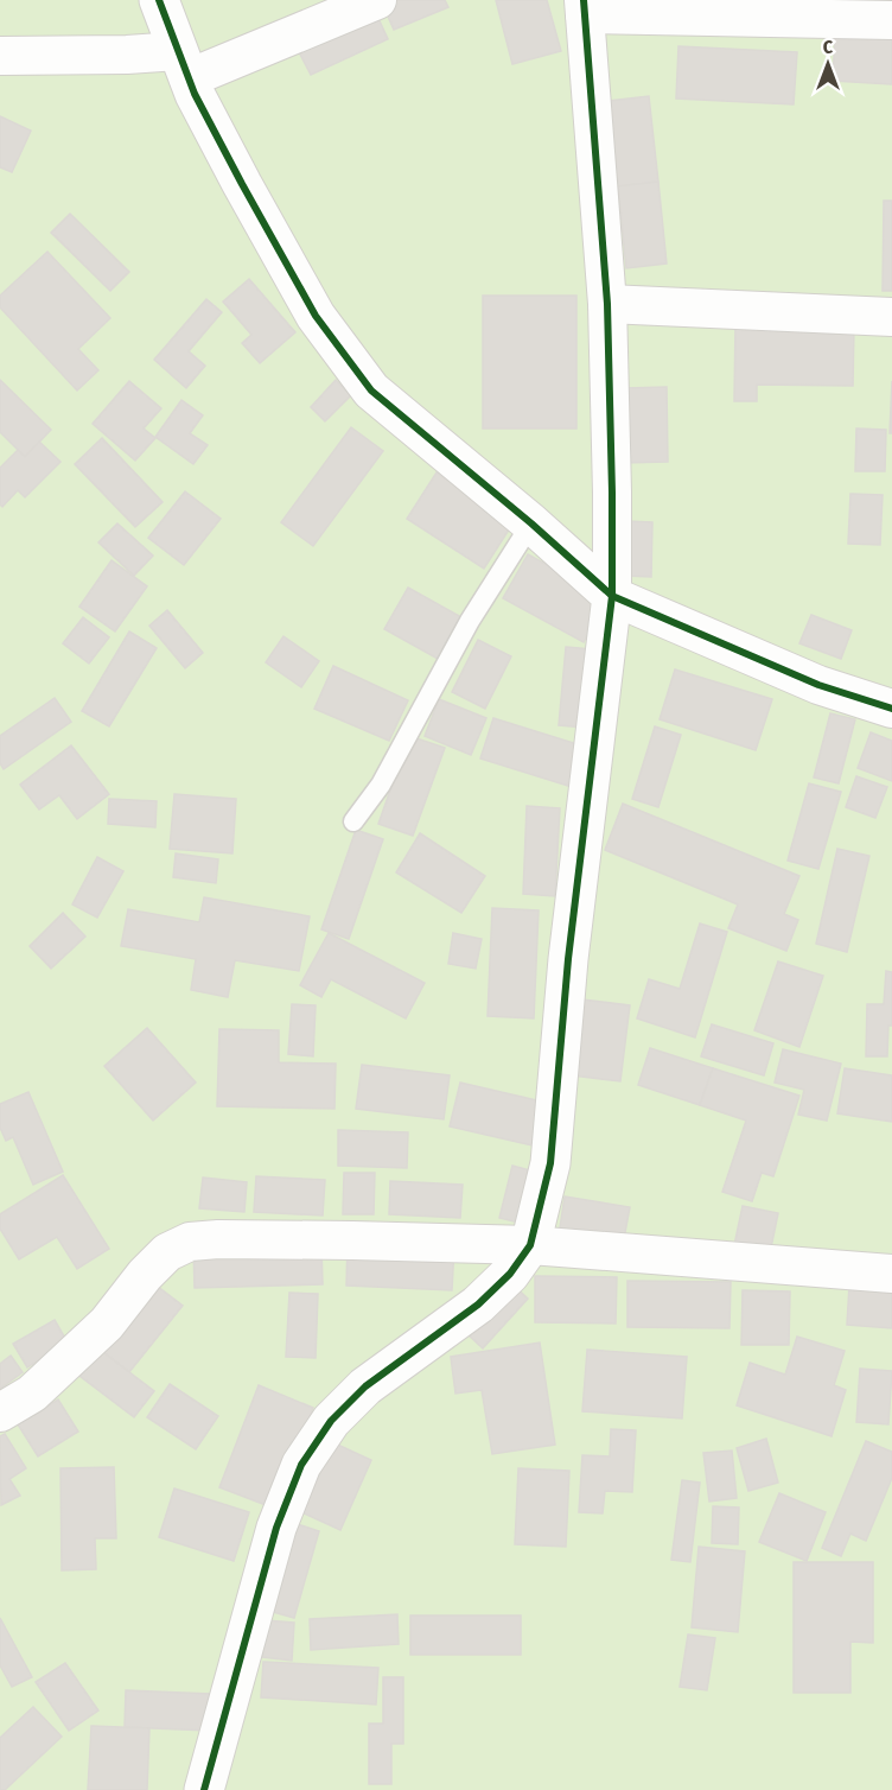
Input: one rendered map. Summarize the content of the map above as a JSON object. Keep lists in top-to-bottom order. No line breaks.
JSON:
{"north":"top"}
